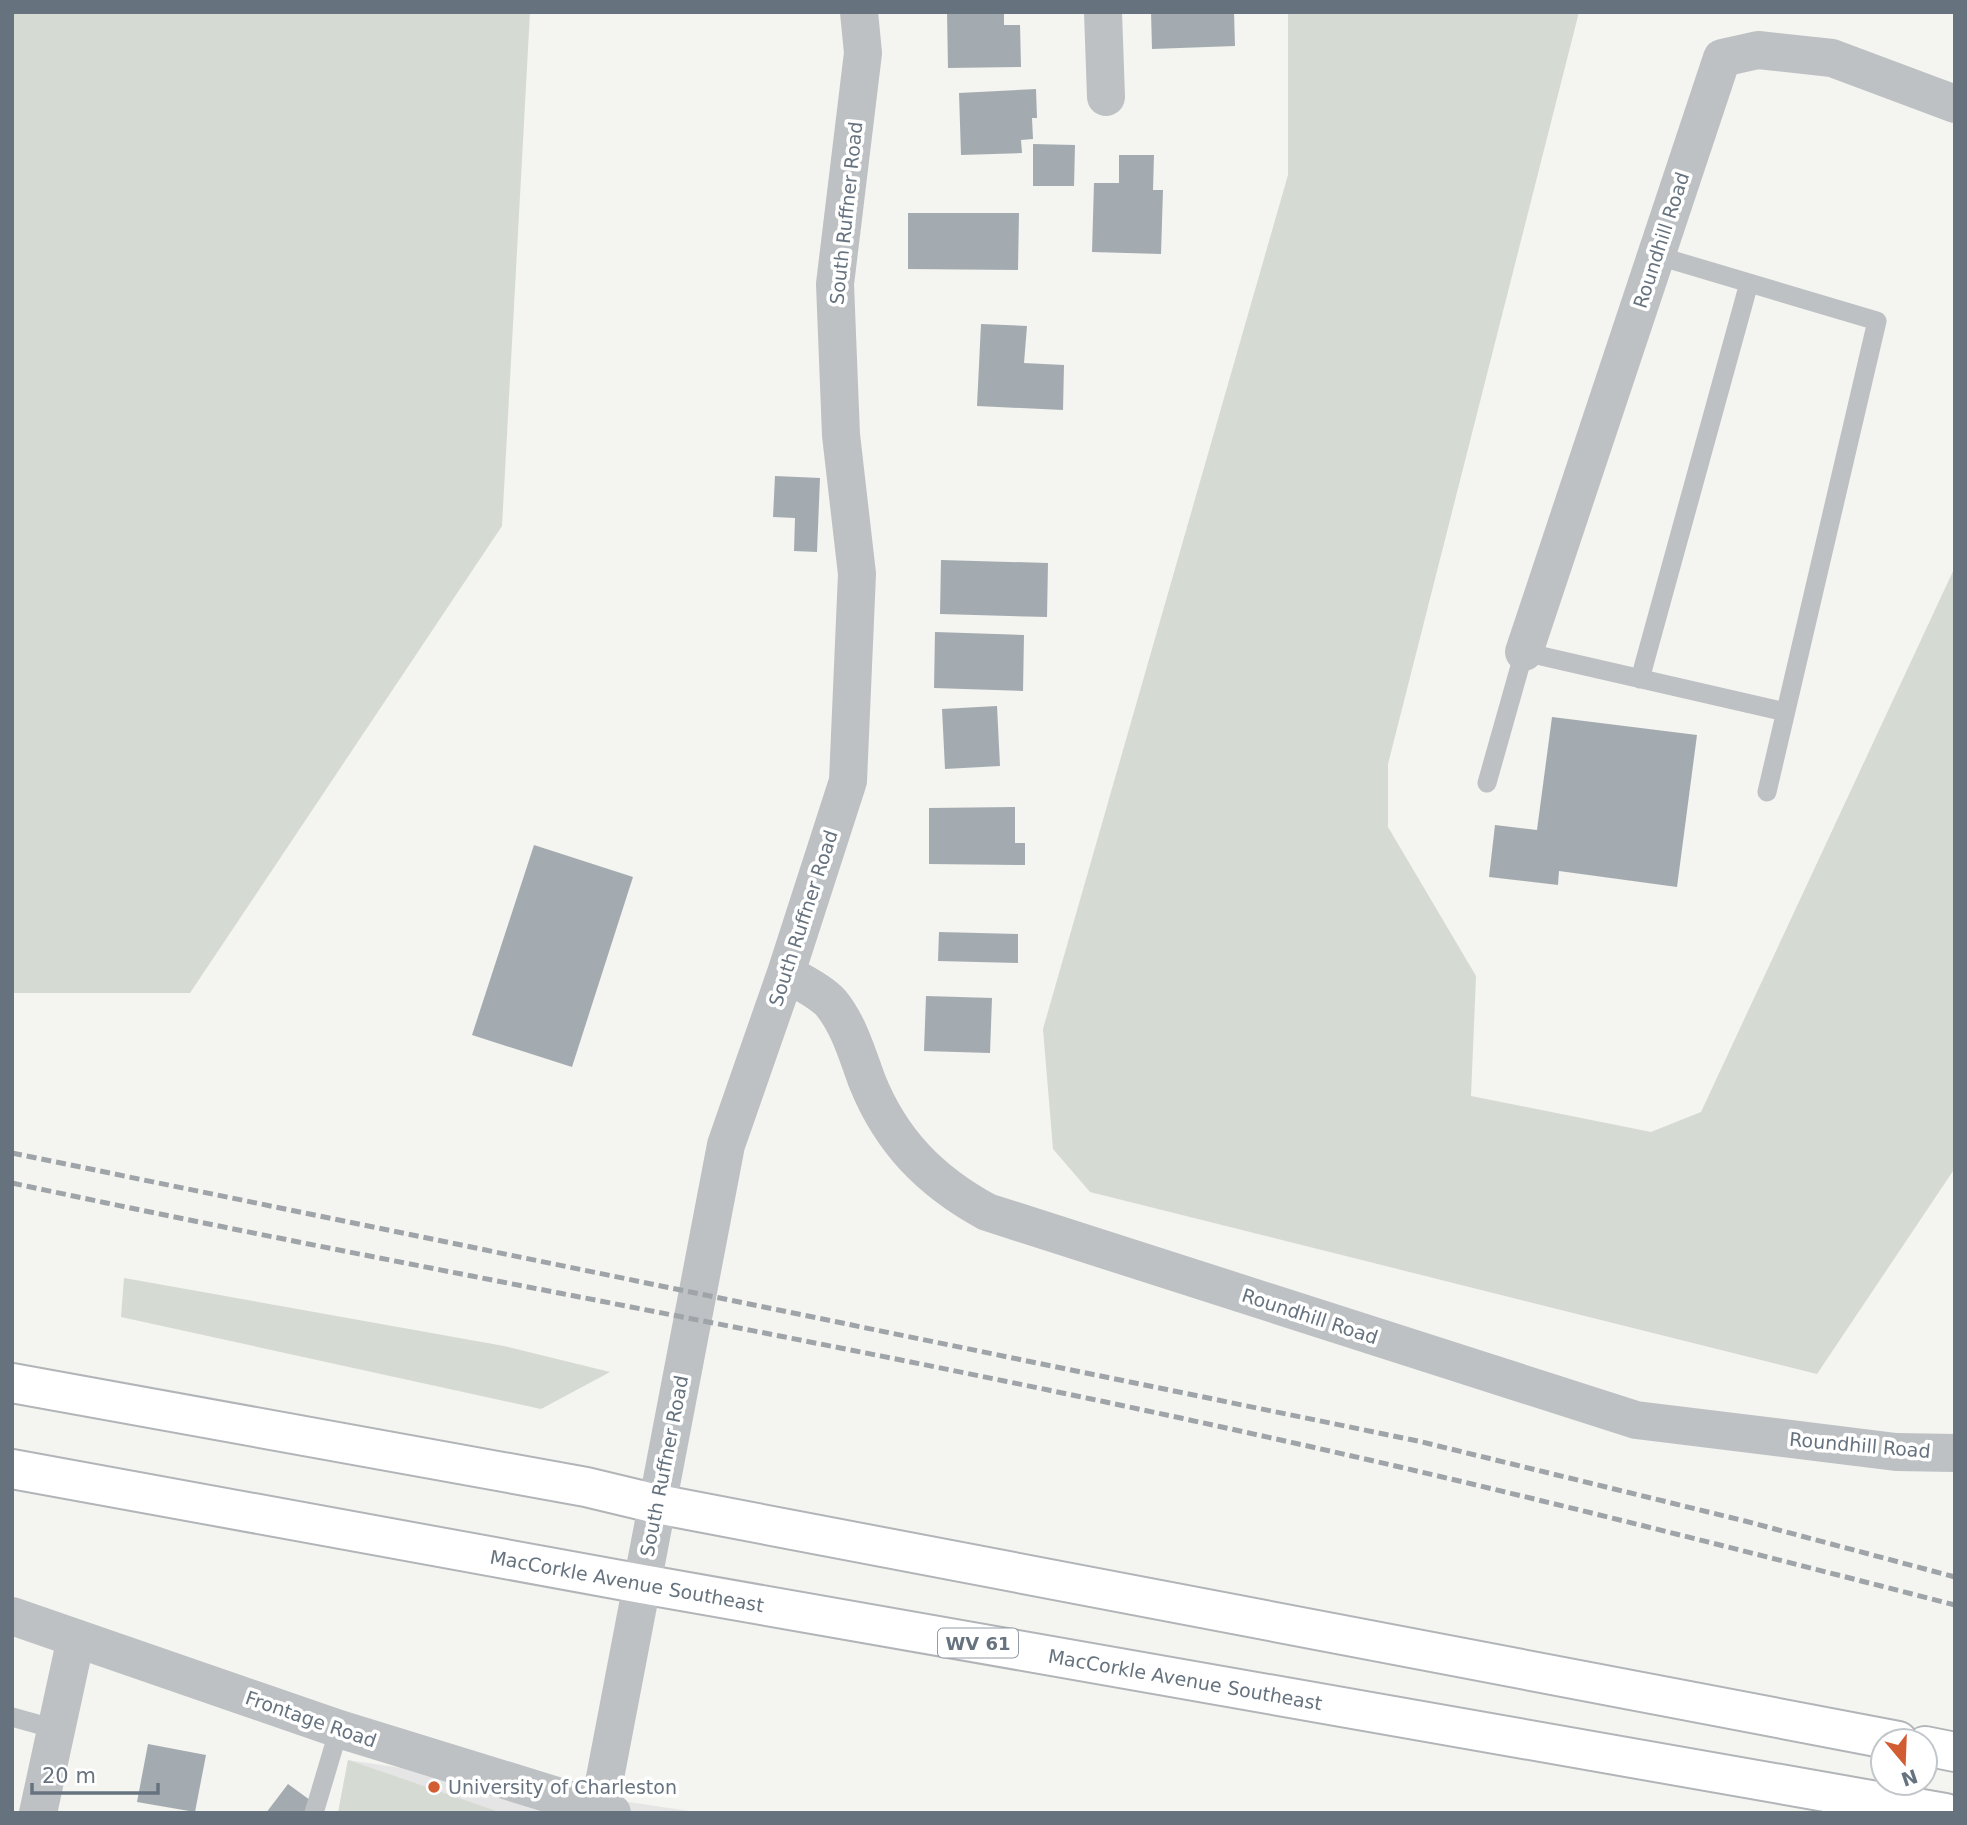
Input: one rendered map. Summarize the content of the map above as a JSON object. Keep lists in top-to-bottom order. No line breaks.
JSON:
{"streets":{"main road":["MacCorkle Avenue Southeast","WV 61"],"street":["South Ruffner Road","Roundhill Road","Frontage Road"]},"crossings":[["South Ruffner Road","Roundhill Road"],["South Ruffner Road","MacCorkle Avenue Southeast"],["South Ruffner Road","Frontage Road"]],"places":["University of Charleston"],"scale_bar":"20 m","north":"bottom"}
